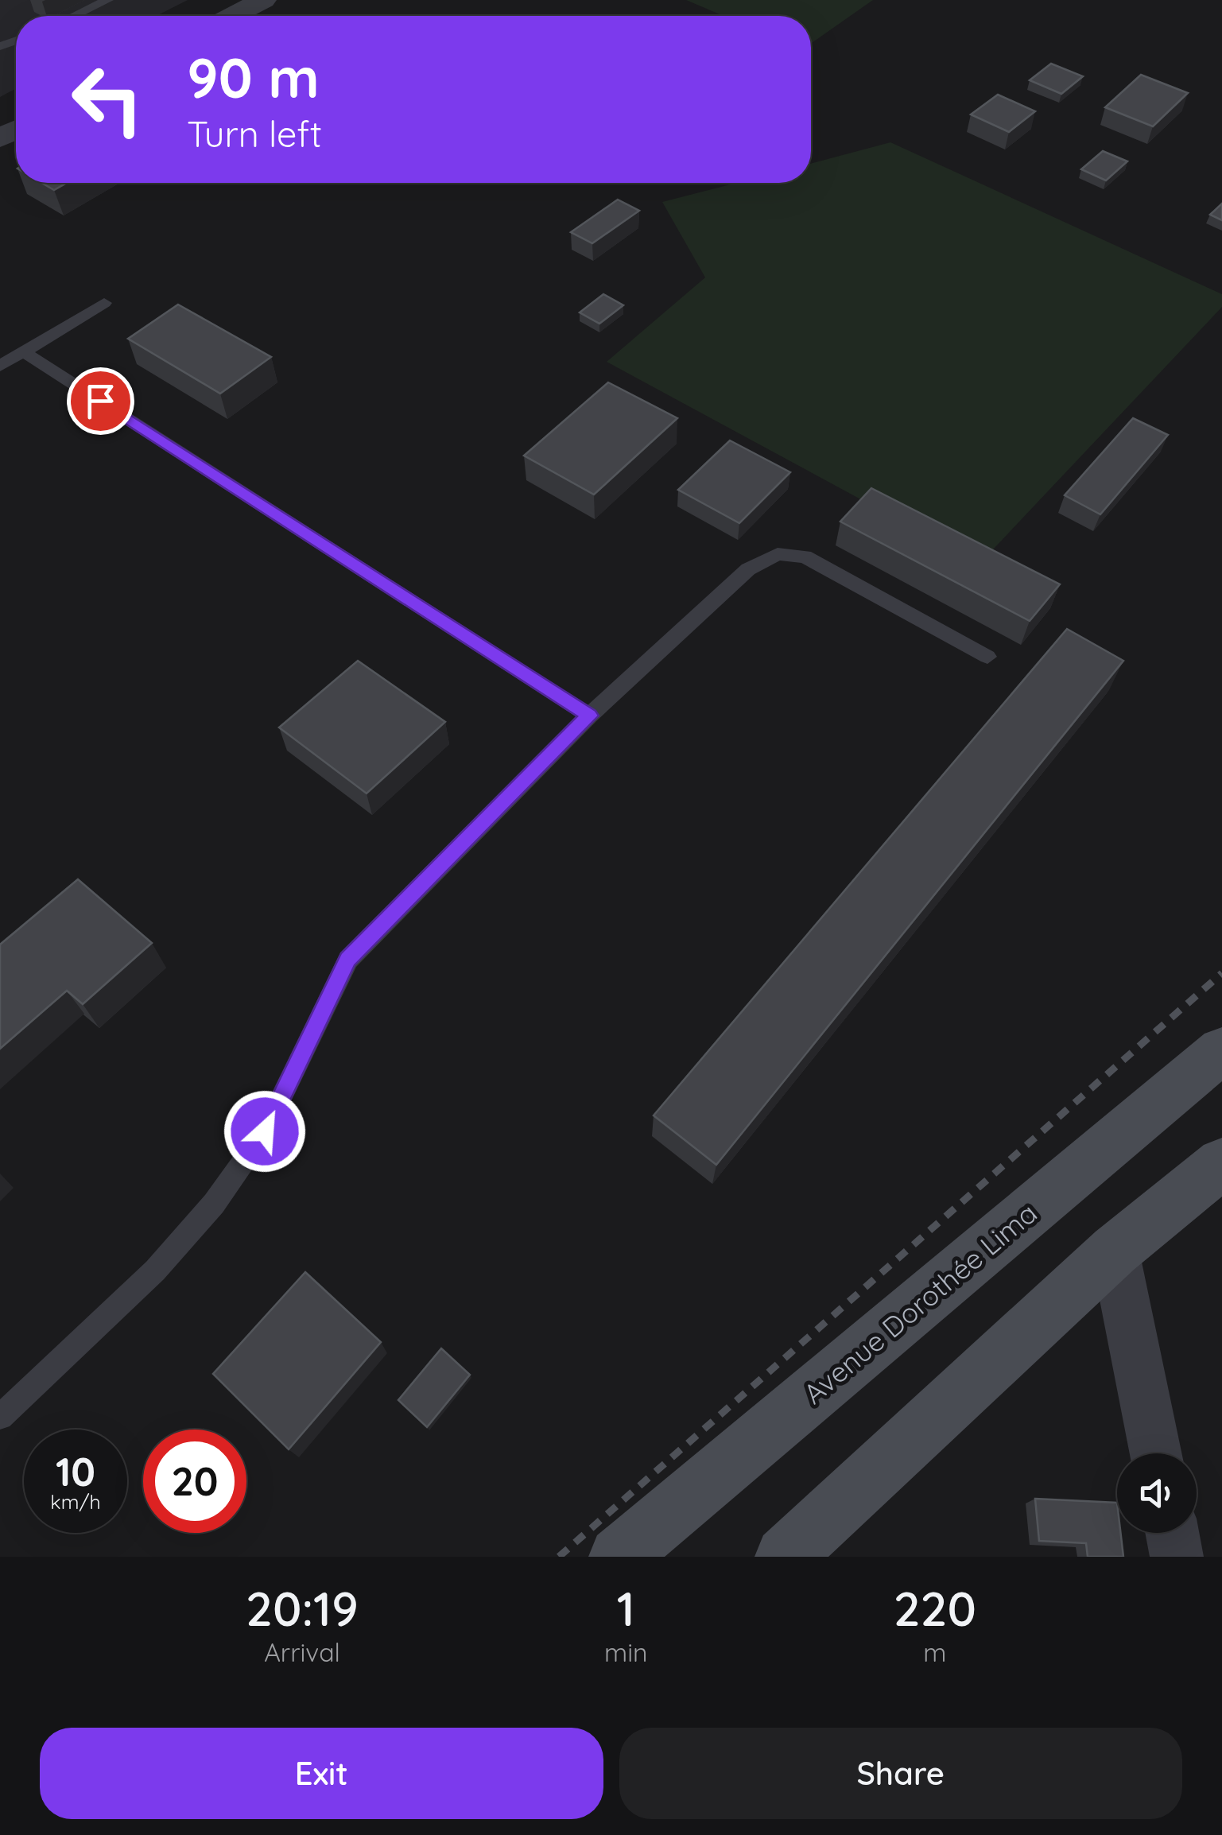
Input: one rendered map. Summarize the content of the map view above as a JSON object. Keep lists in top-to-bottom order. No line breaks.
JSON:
{"streets":{"main road":["Avenue Dorothée Lima"]},"page":{"turn":["90 m","Turn left"],"speed":"10 km/h","limit":"20","eta":["20:19","Arrival","1","min","220","m"],"buttons":["Exit","Share"]}}
